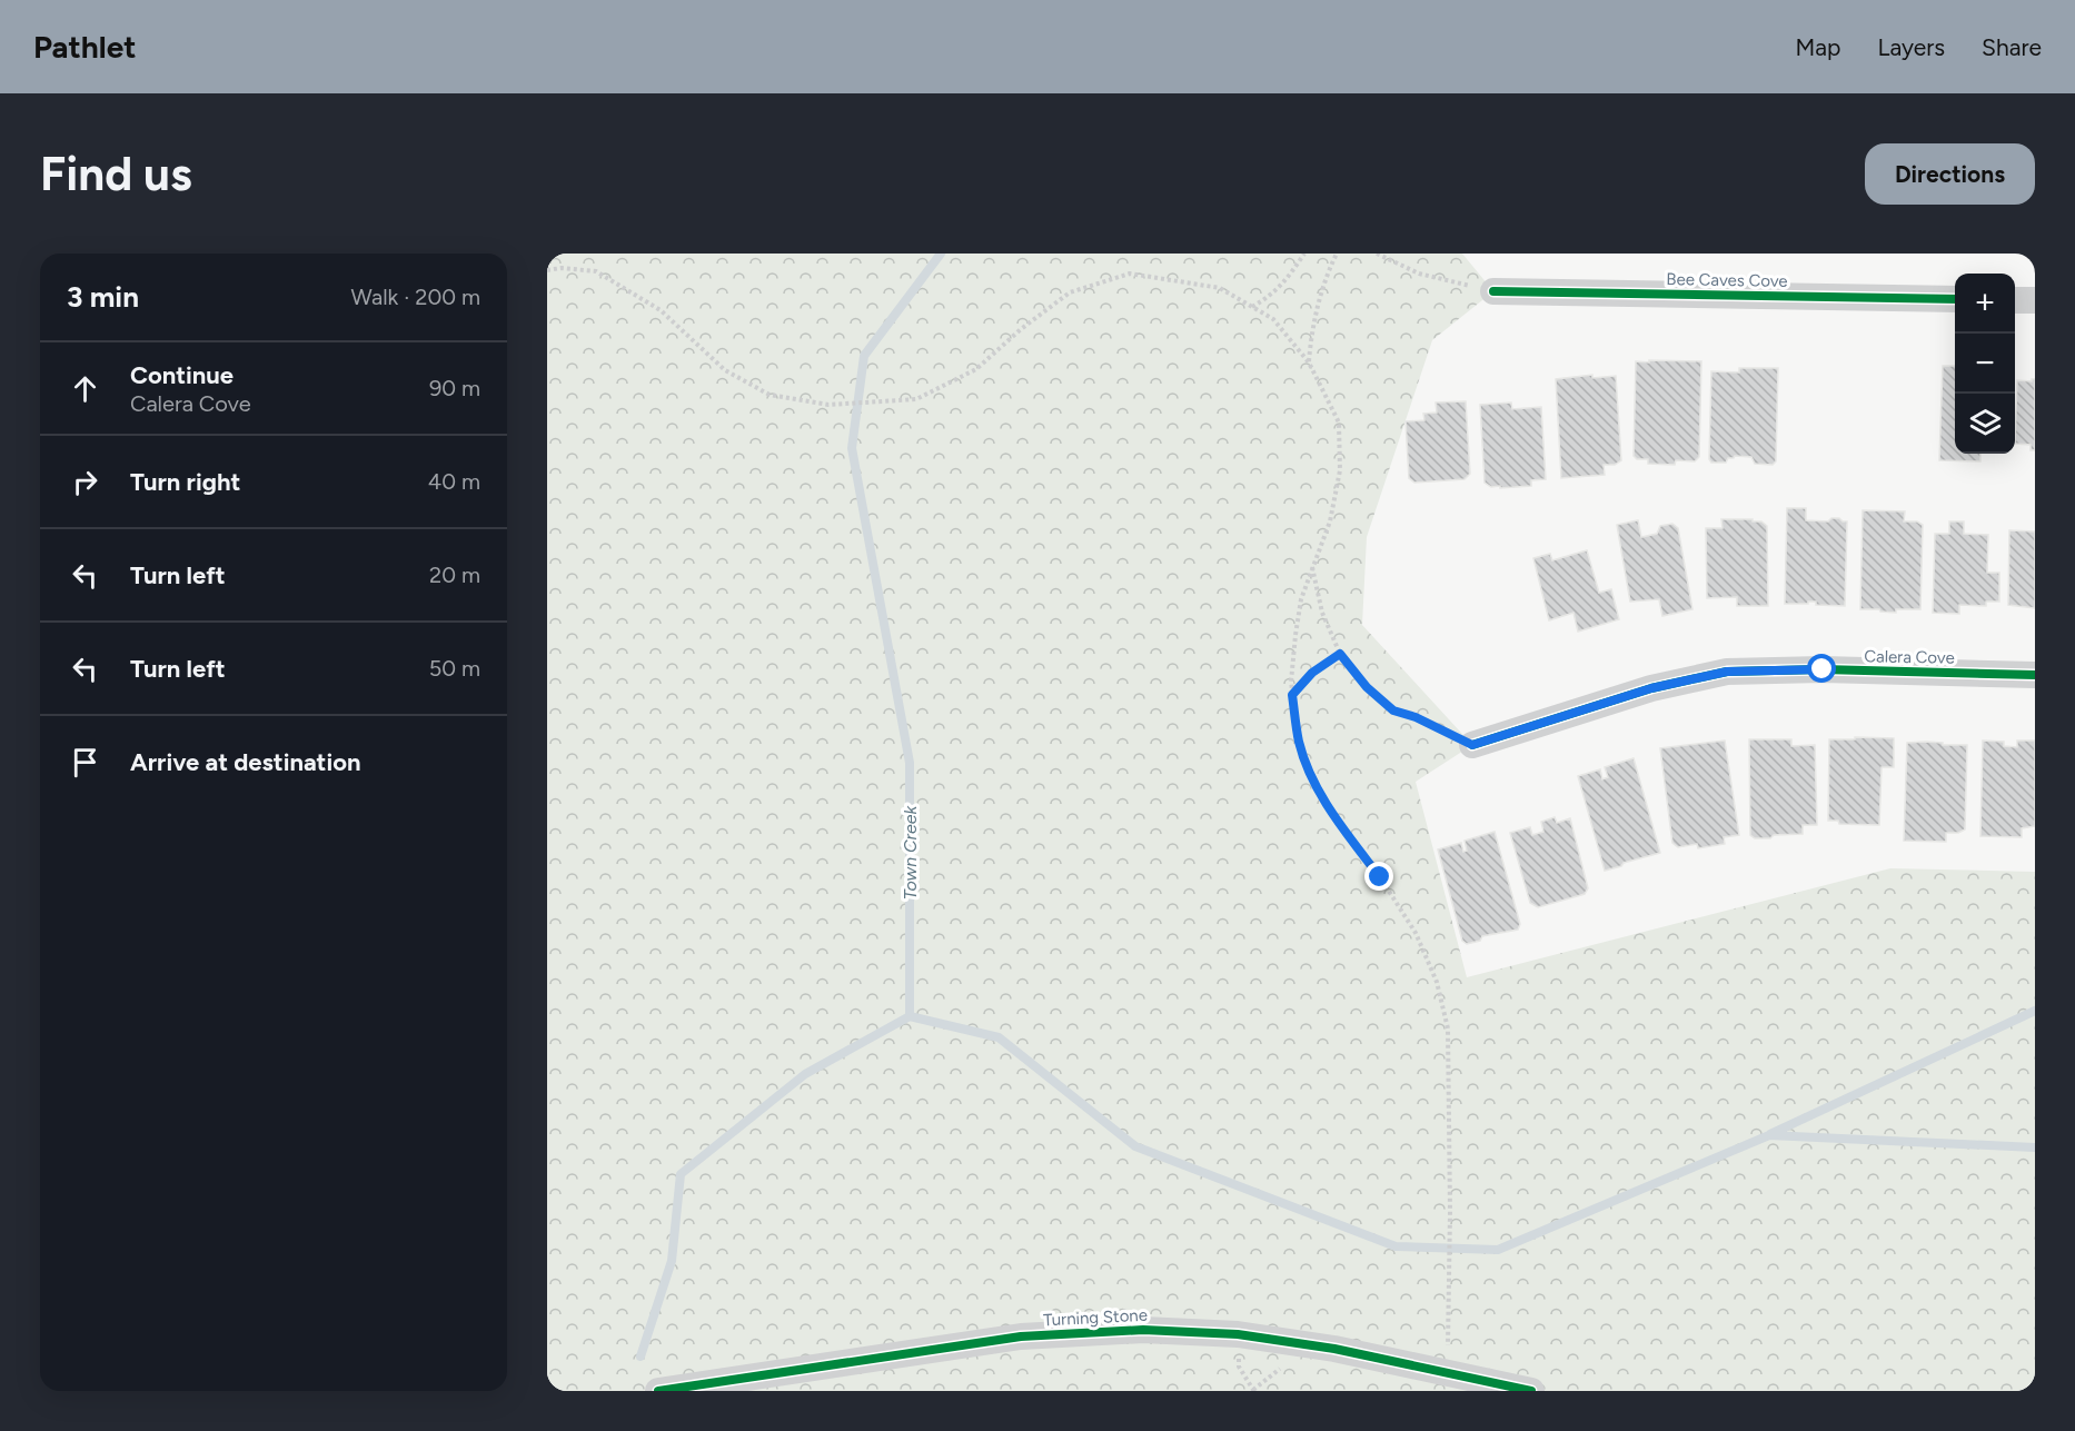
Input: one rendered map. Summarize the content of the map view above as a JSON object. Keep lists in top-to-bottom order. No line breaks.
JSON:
{"streets":{"street":["Bee Caves Cove","Calera Cove","Turning Stone"]},"water":["Town Creek"],"page":{"header":"Pathlet","nav":["Map","Layers","Share"],"buttons":"Directions","title":"Find us","heading":["3 min","Walk · 200 m"],"map_buttons":["+","−"],"list":[["Continue","Calera Cove","90 m"],["Turn right","40 m"],["Turn left","20 m"],["Turn left","50 m"],"Arrive at destination"]}}
